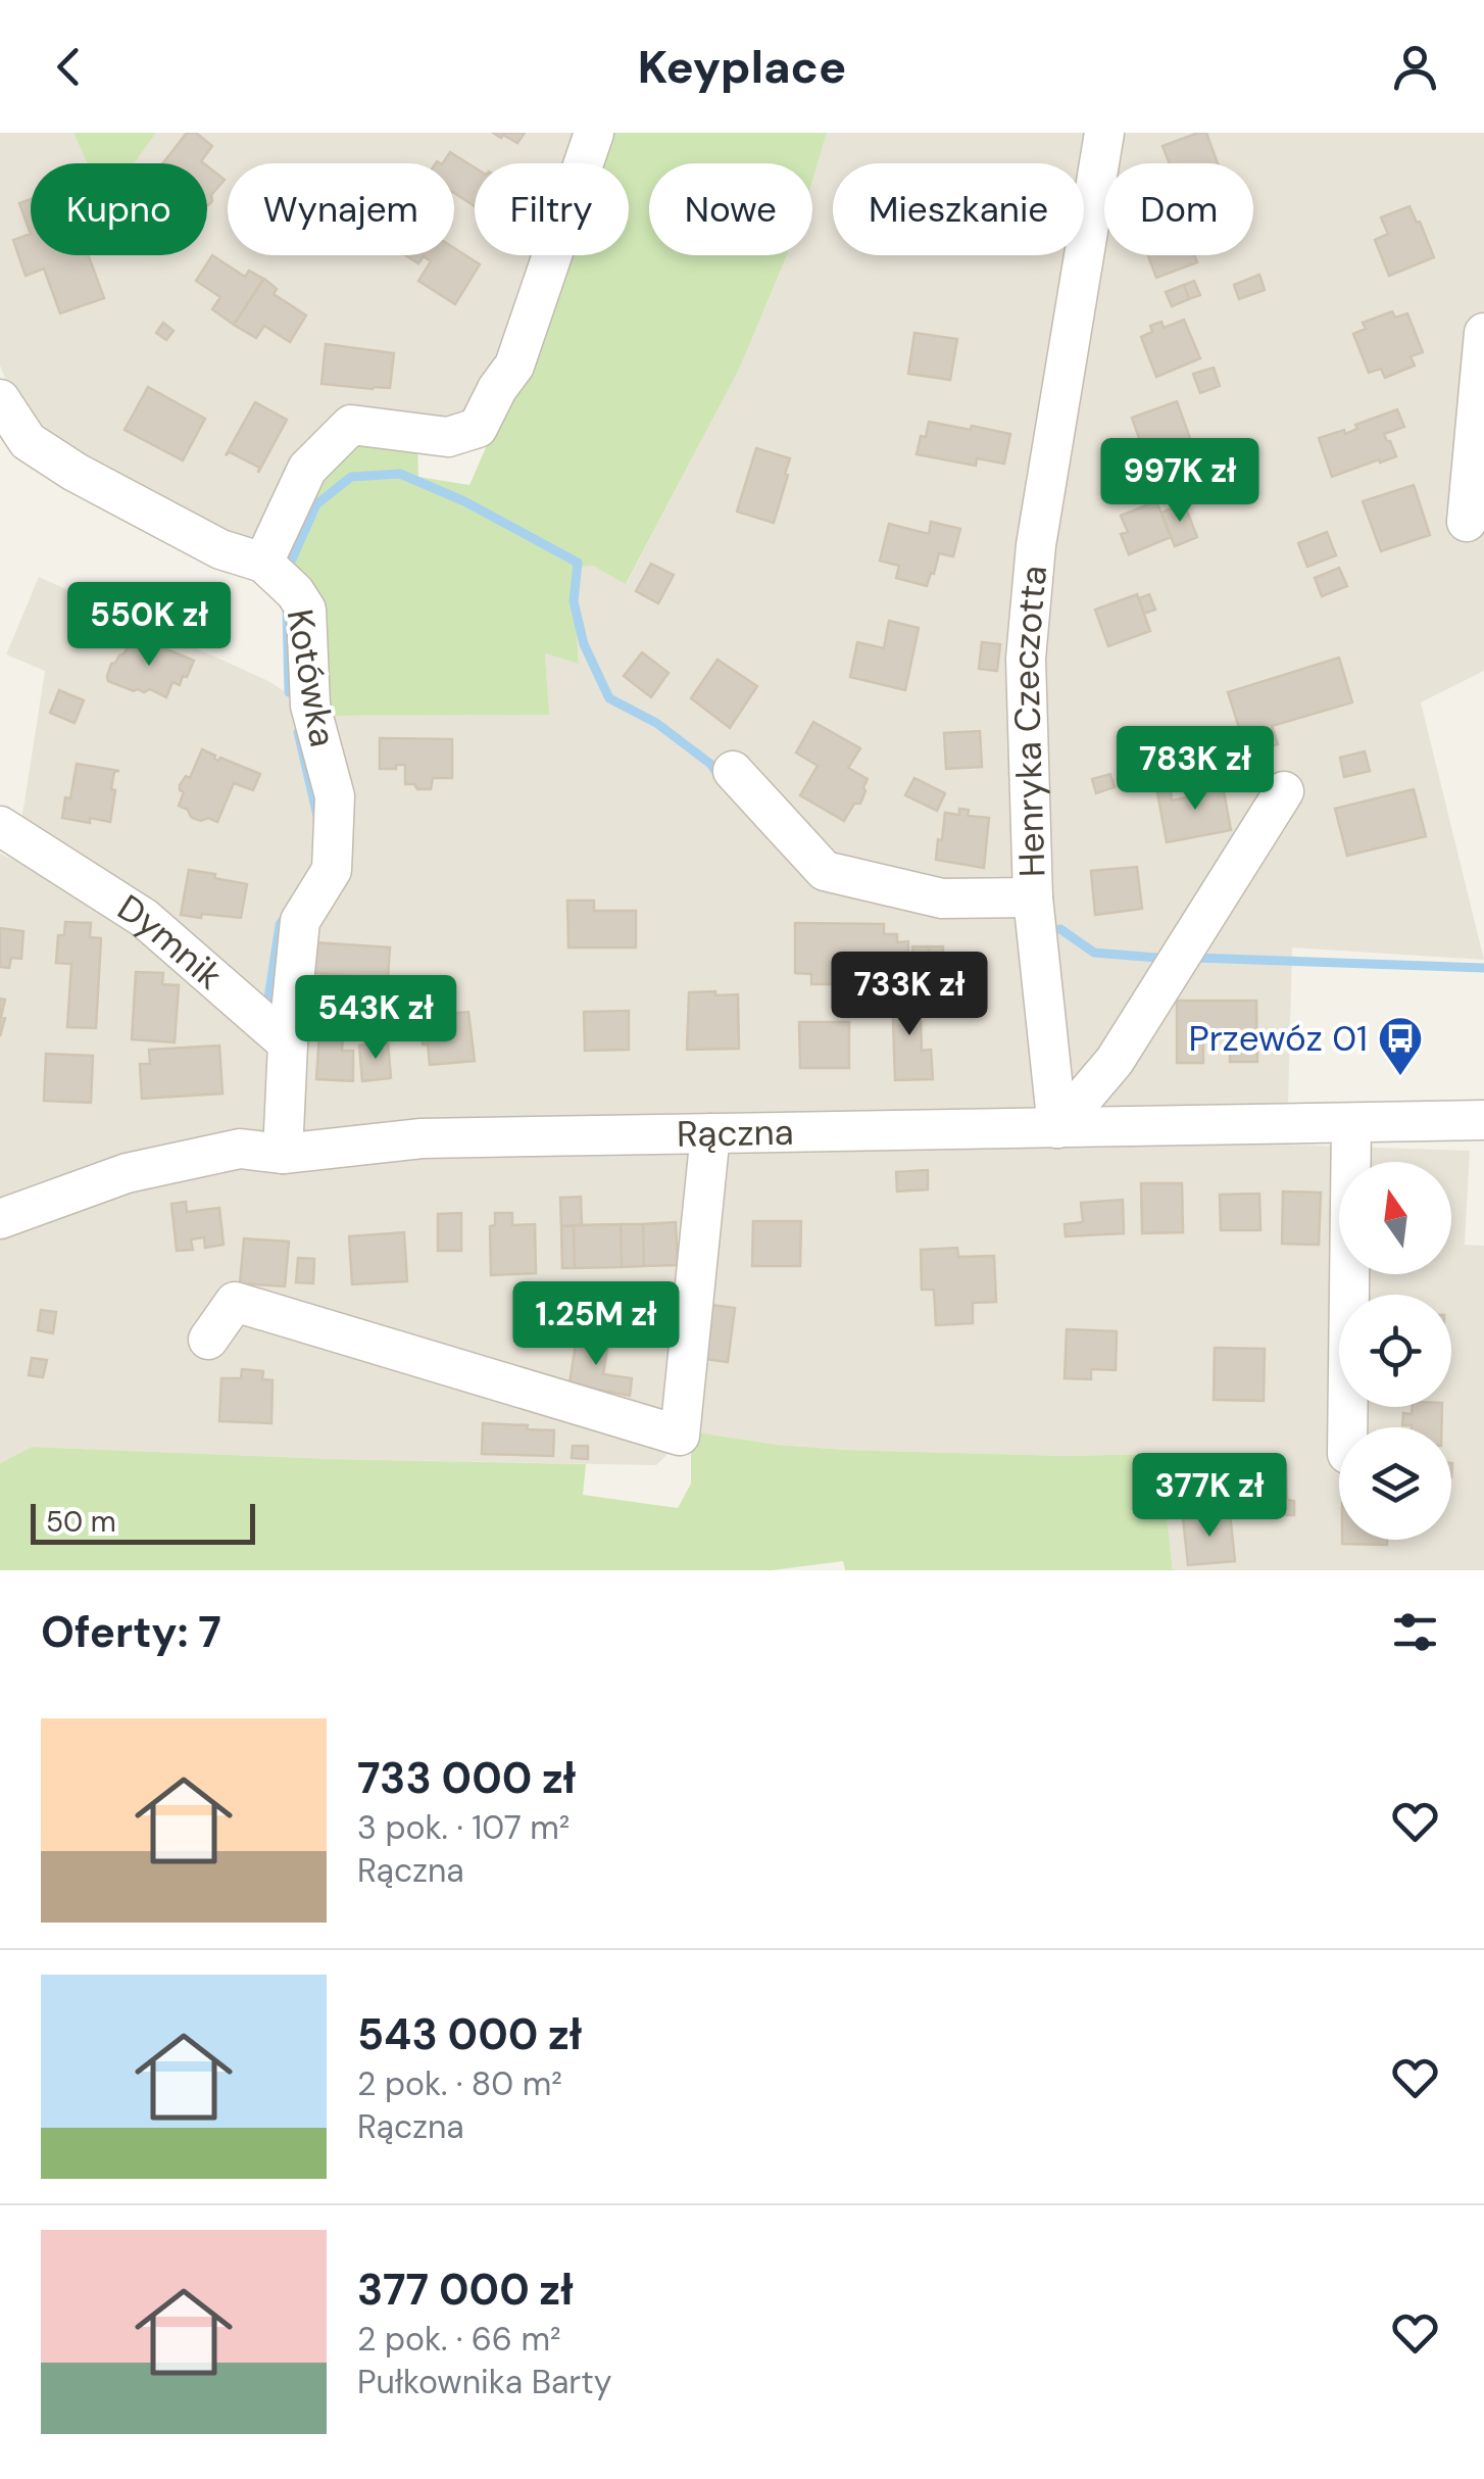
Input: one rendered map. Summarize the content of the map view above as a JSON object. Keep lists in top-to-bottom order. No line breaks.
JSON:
{"streets":{"street":["Kotówka","Henryka Czeczotta","Dymnik","Rączna"]},"crossings":[["Kotówka","Dymnik"],["Henryka Czeczotta","Rączna"]],"places":{"bus stop":["Przewóz 01"]},"scale_bar":"50 m","north":"top","page":{"header":"Keyplace","chip":["Kupno","Wynajem","Filtry","Nowe","Mieszkanie","Dom"],"price":["997K zł","550K zł","783K zł","733K zł","543K zł","1.25M zł","377K zł"],"scale":"50 m","heading":"Oferty: 7","list":[{"name":"733 000 zł","note":"3 pok. · 107 m² · Rączna"},{"name":"543 000 zł","note":"2 pok. · 80 m² · Rączna"},{"name":"377 000 zł","note":"2 pok. · 66 m² · Pułkownika Barty"}]}}
